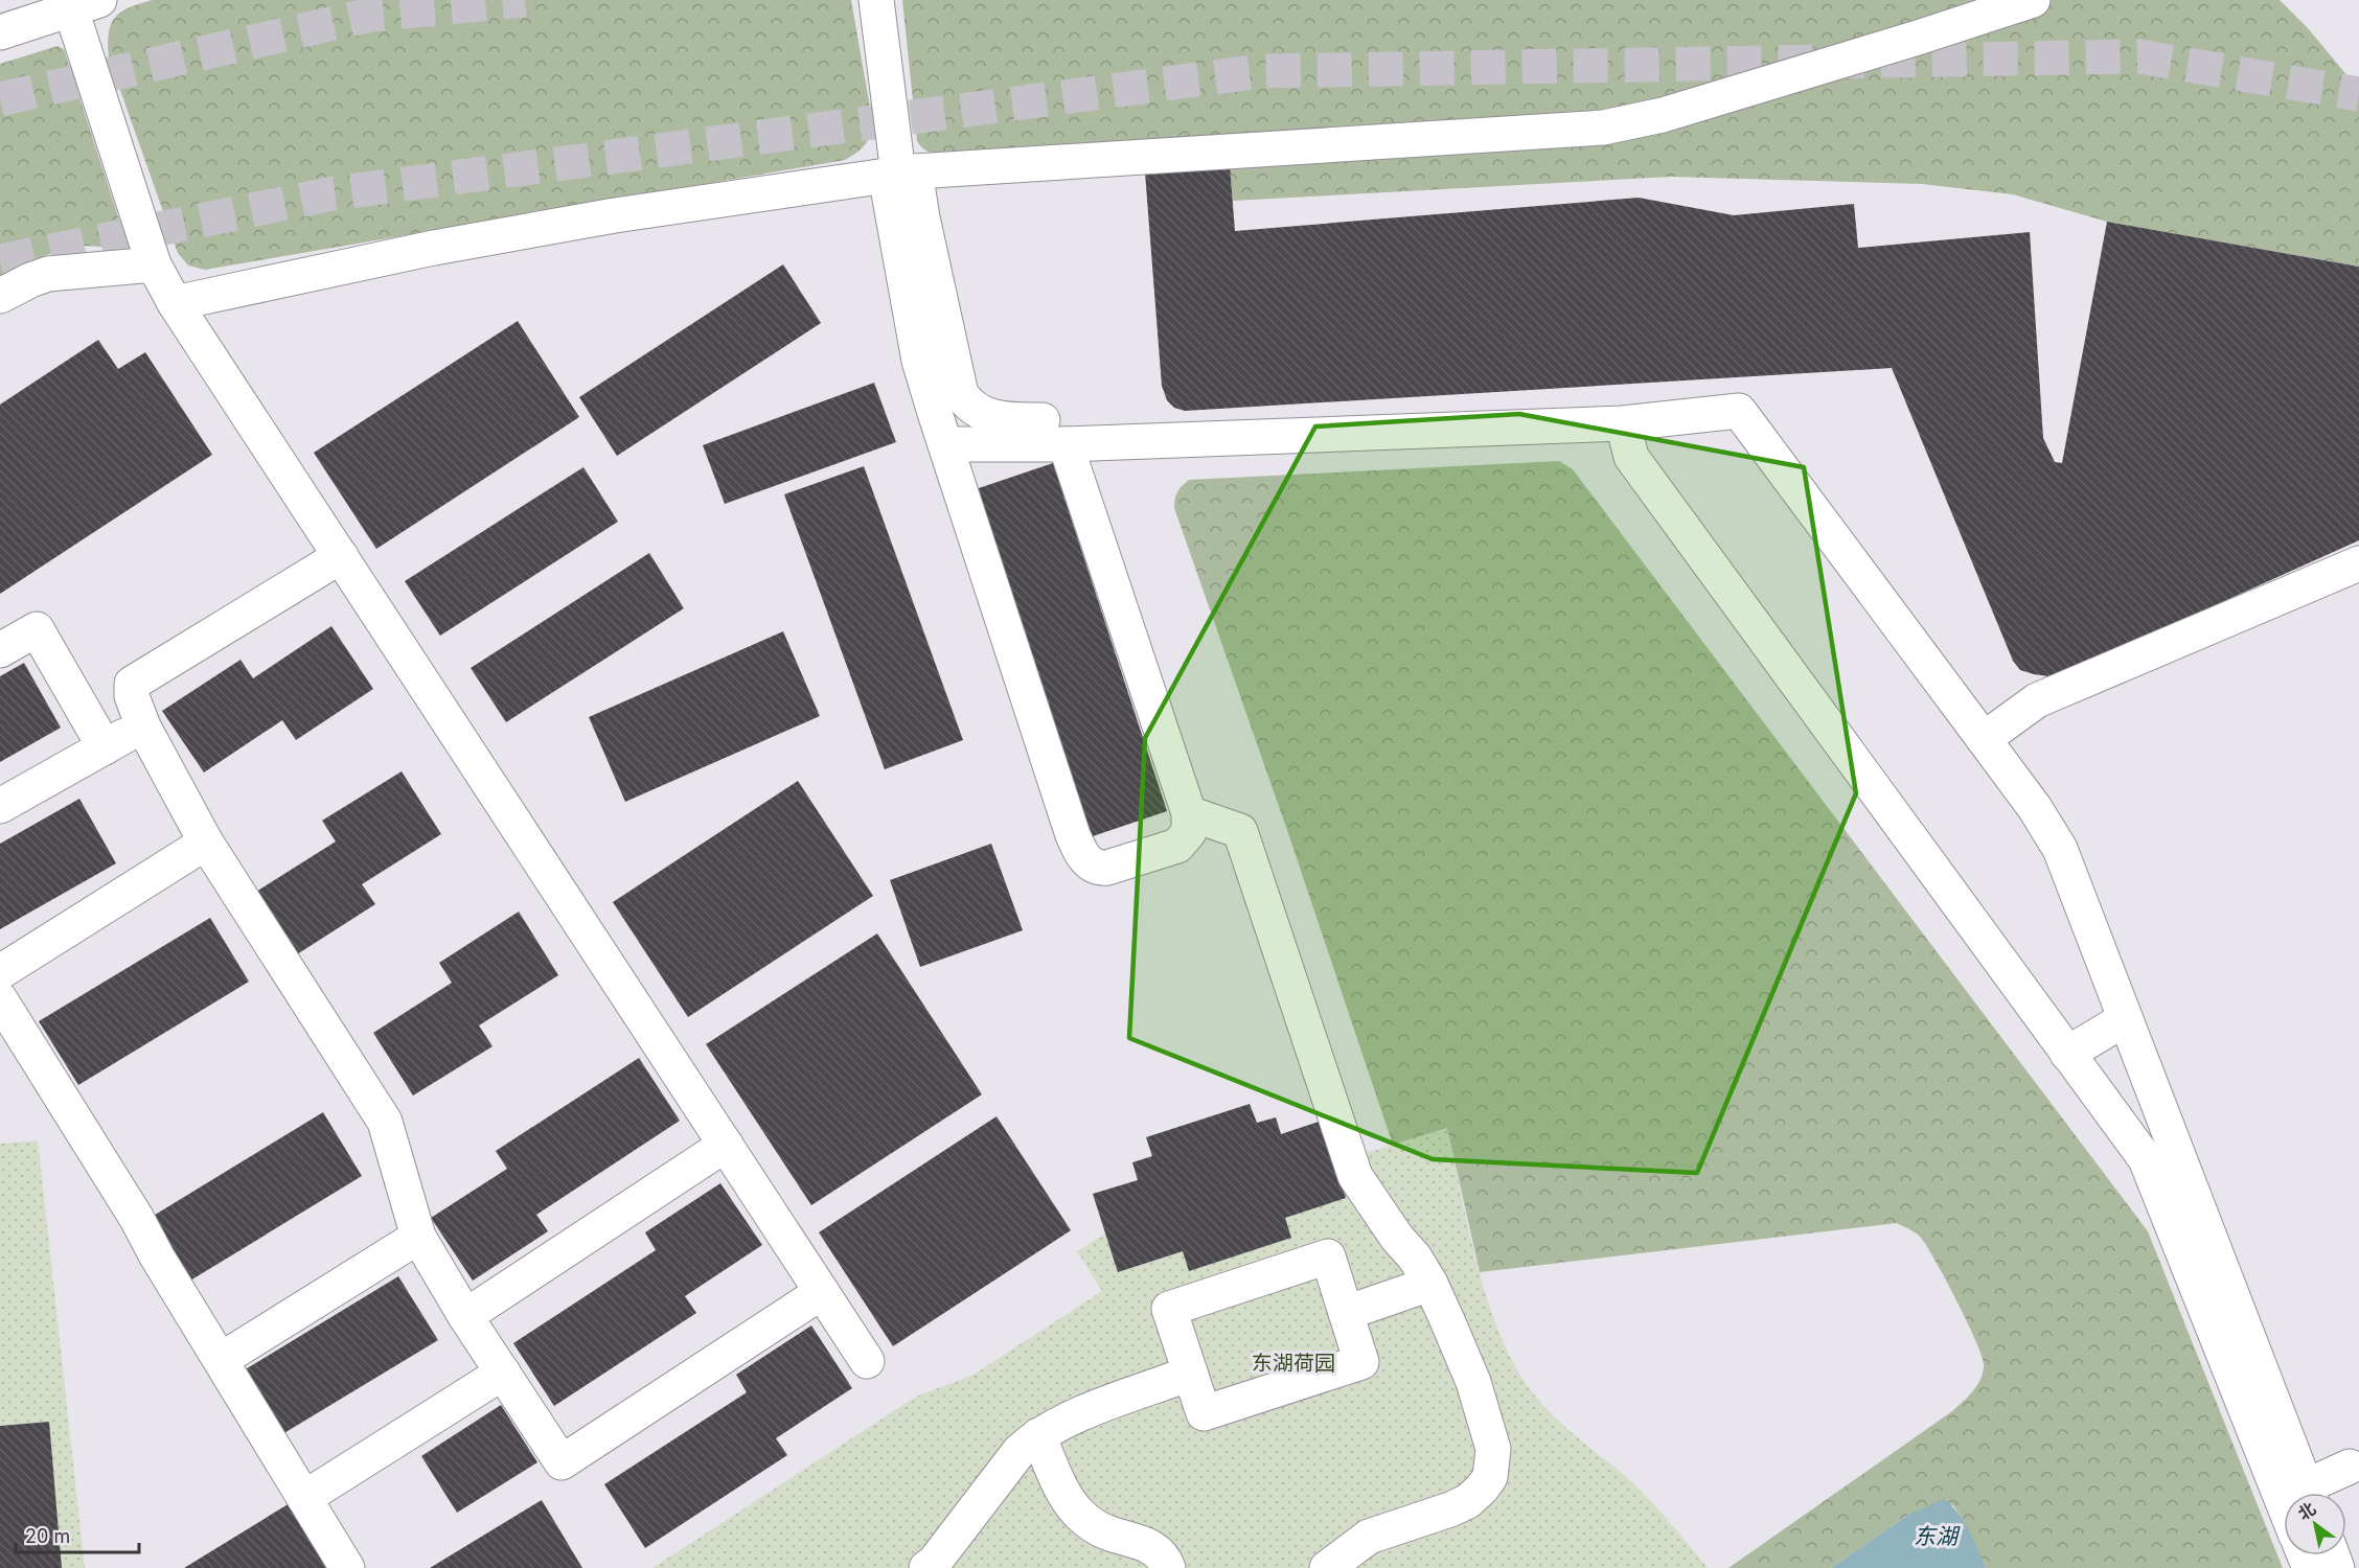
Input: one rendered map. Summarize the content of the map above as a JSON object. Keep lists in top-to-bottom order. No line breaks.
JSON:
{"water":["东湖"],"parks":["东湖荷园"],"scale_bar":"20 m","north":"top left"}
